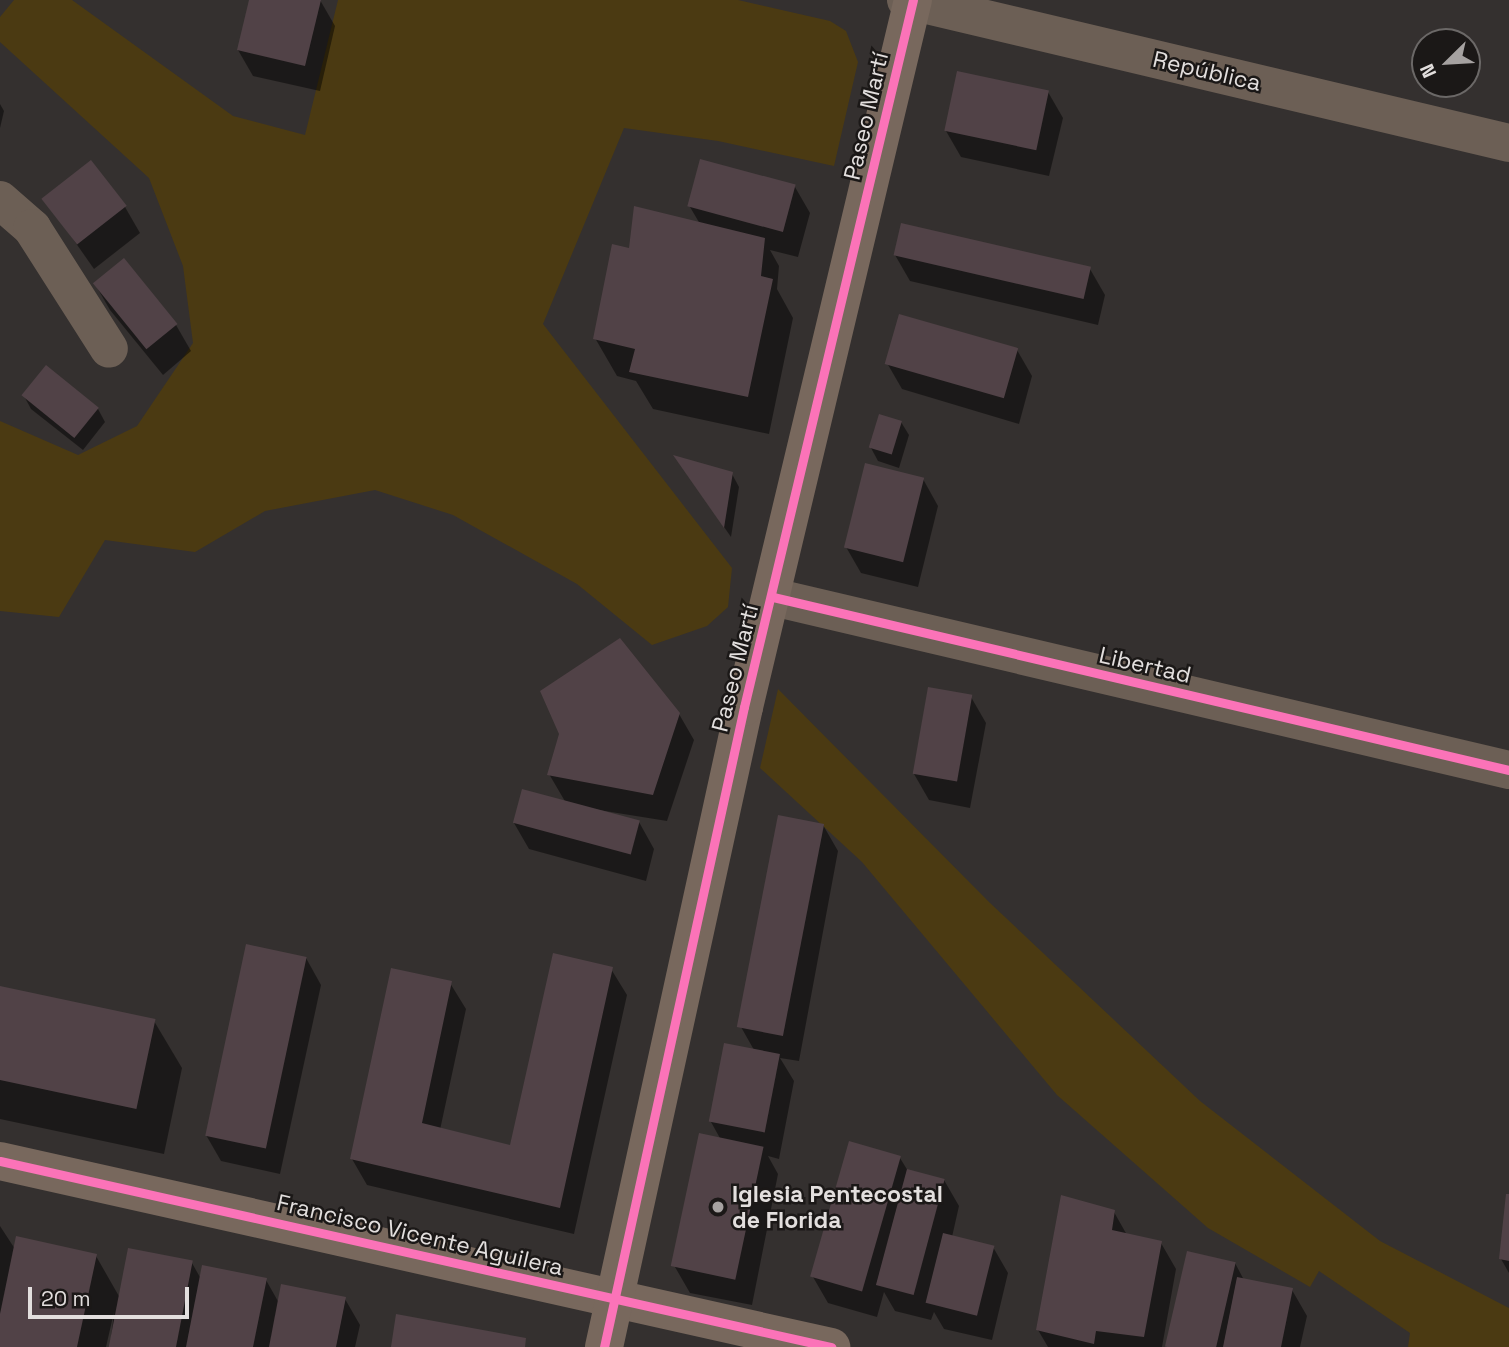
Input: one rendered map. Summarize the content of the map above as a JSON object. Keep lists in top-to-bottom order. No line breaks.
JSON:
{"streets":{"street":["República","Paseo Martí","Libertad","Francisco Vicente Aguilera"]},"crossings":[["República","Paseo Martí"],["Paseo Martí","Libertad"],["Paseo Martí","Francisco Vicente Aguilera"]],"places":["Iglesia Pentecostal de Florida"],"scale_bar":"20 m","north":"bottom left"}
